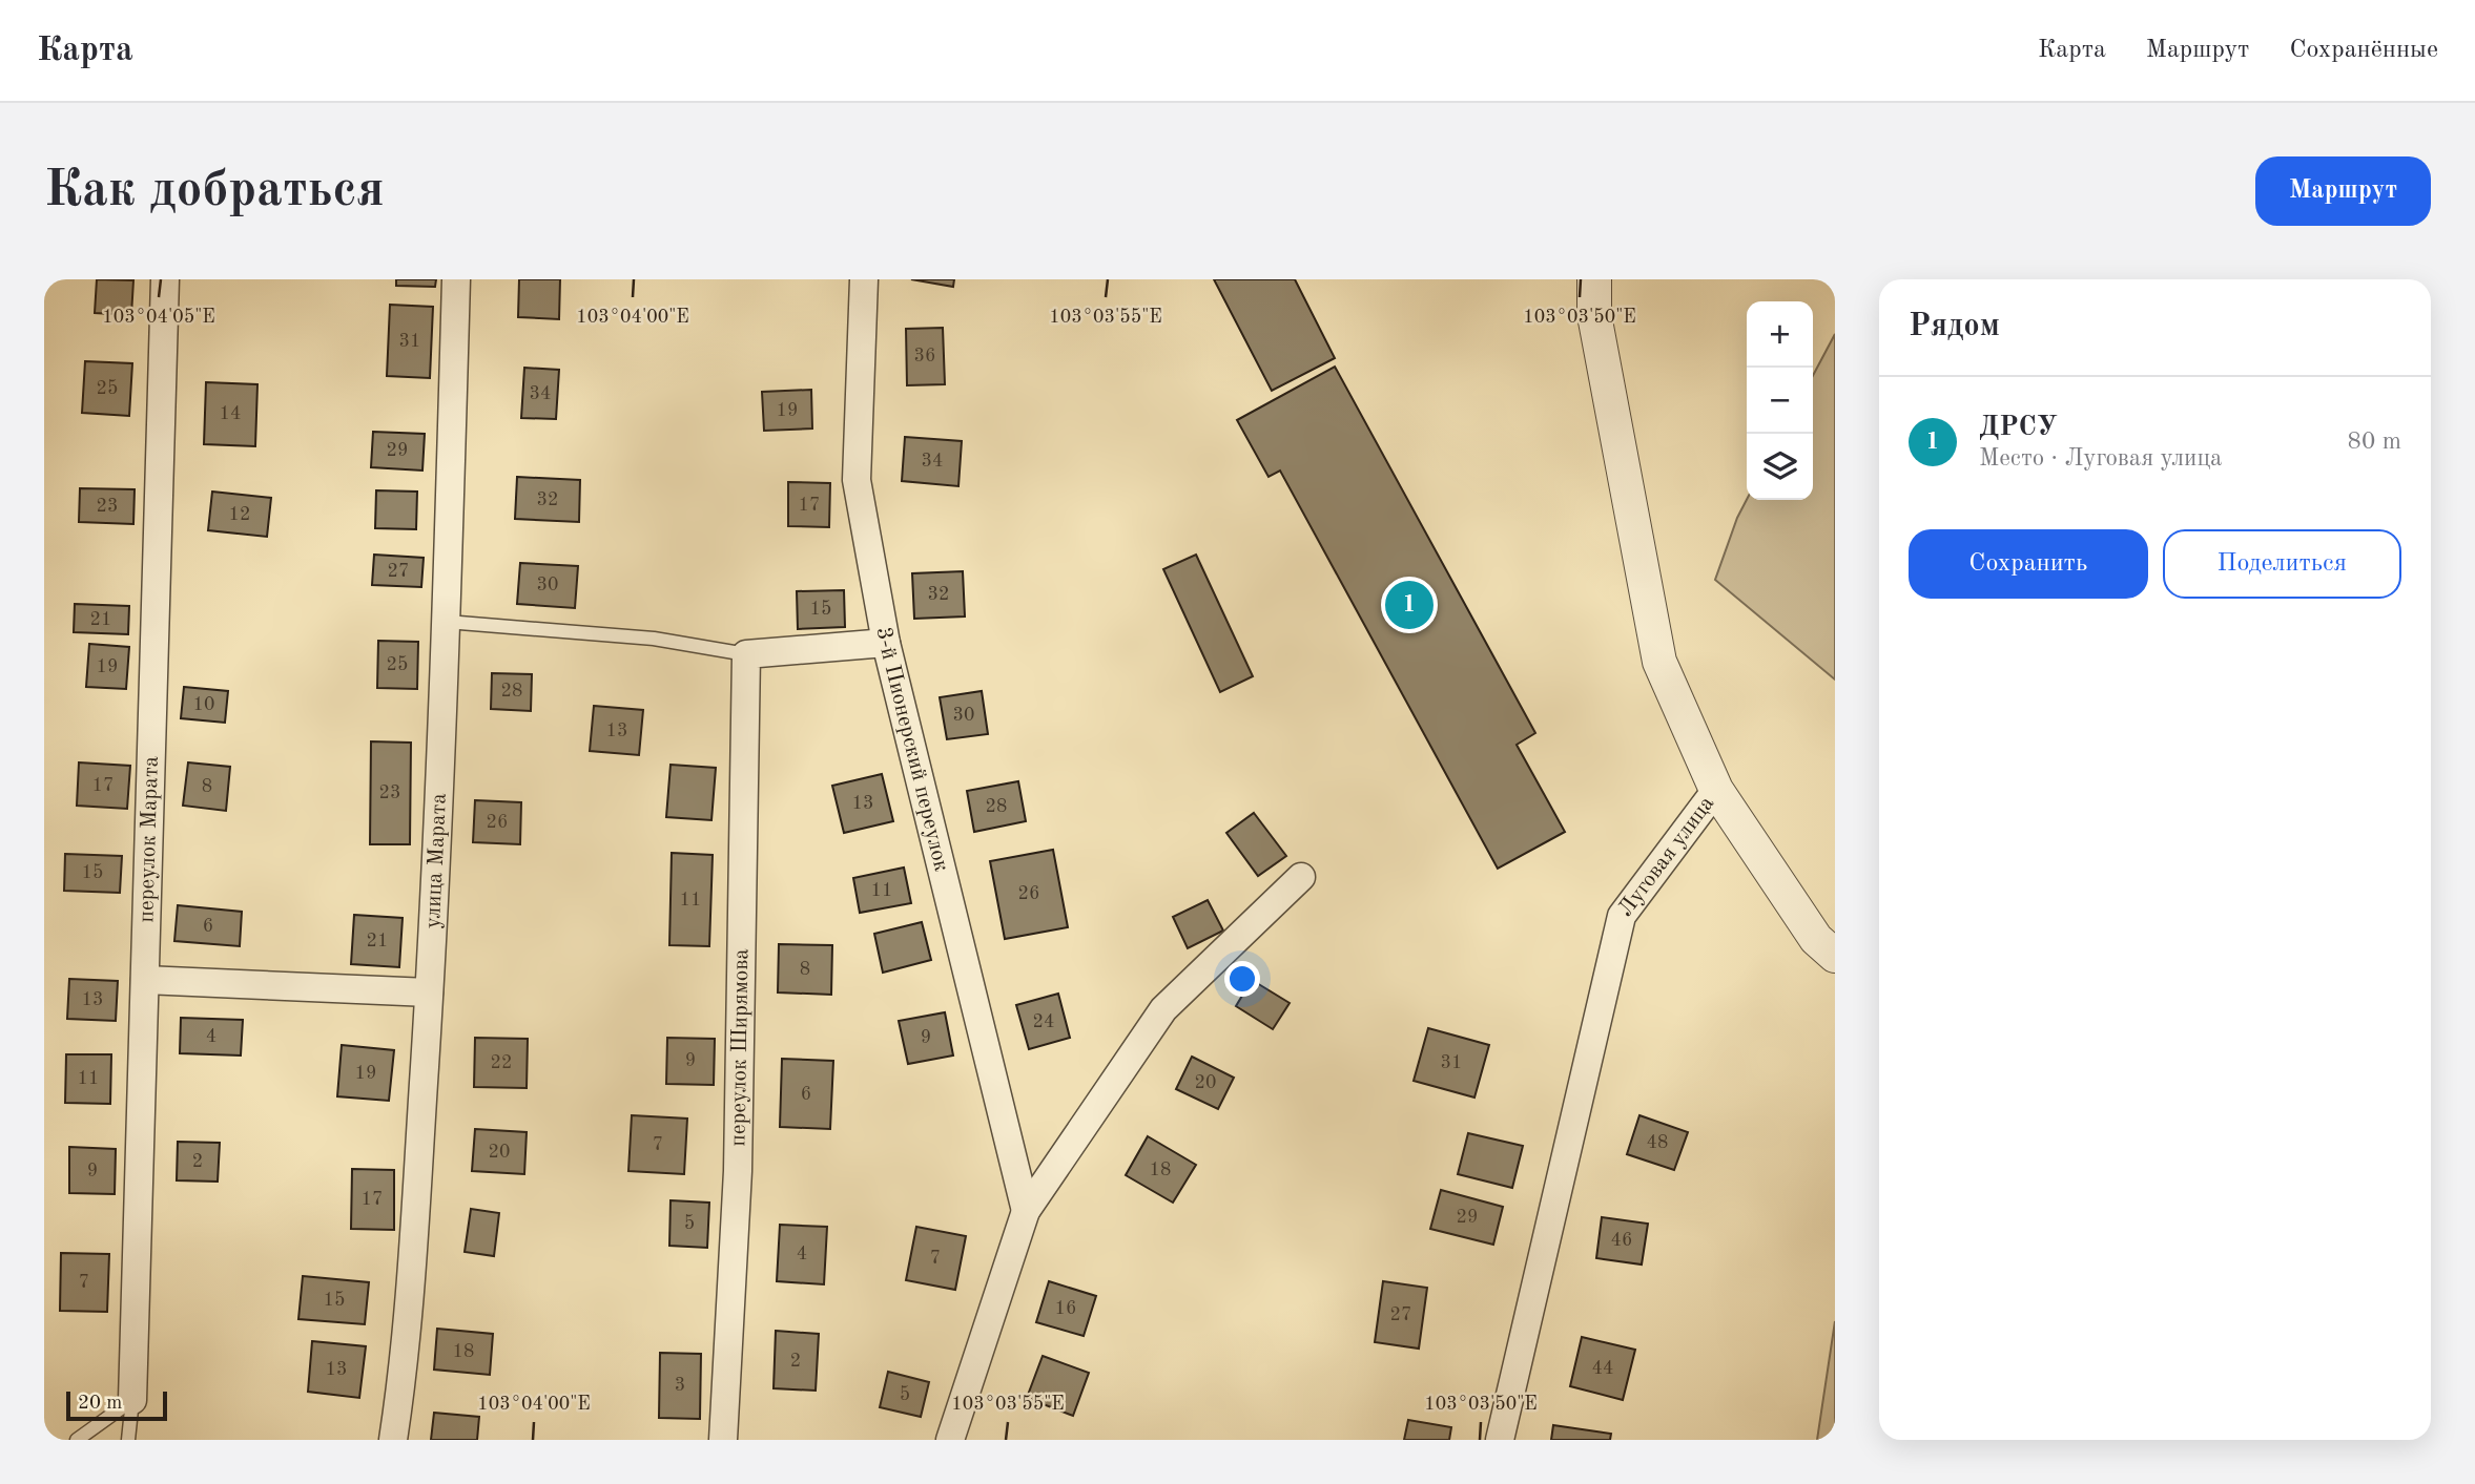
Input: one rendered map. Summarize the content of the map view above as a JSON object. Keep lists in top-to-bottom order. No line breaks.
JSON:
{"streets":{"street":["3-й Пионерский переулок","переулок Марата","Луговая улица","улица Марата","переулок Ширямова"]},"house_numbers":["31","36","25","34","19","14","29","34","32","17","23","12","27","30","32","15","21","25","19","28","10","30","13","17","8","23","13","28","26","15","11","26","11","6","21","8","13","24","4","9","9","22","31","19","11","20","6","48","7","20","2","18","9","17","29","5","46","4","7","7","15","16","27","18","2","44","13","3","5"],"scale_bar":"20 m","page":{"header":"Карта","nav":["Карта","Маршрут","Сохранённые"],"buttons":["Маршрут",["Сохранить","Поделиться"]],"title":"Как добраться","heading":"Рядом","map_buttons":["+","−"],"list":[{"mark":"1","name":"ДРСУ","note":"Место · Луговая улица","value":"80 m"}],"pins":"1","scale":"20 m"},"coordinates":["103°04'05\"E","103°04'00\"E","103°03'55\"E","103°03'50\"E"]}
